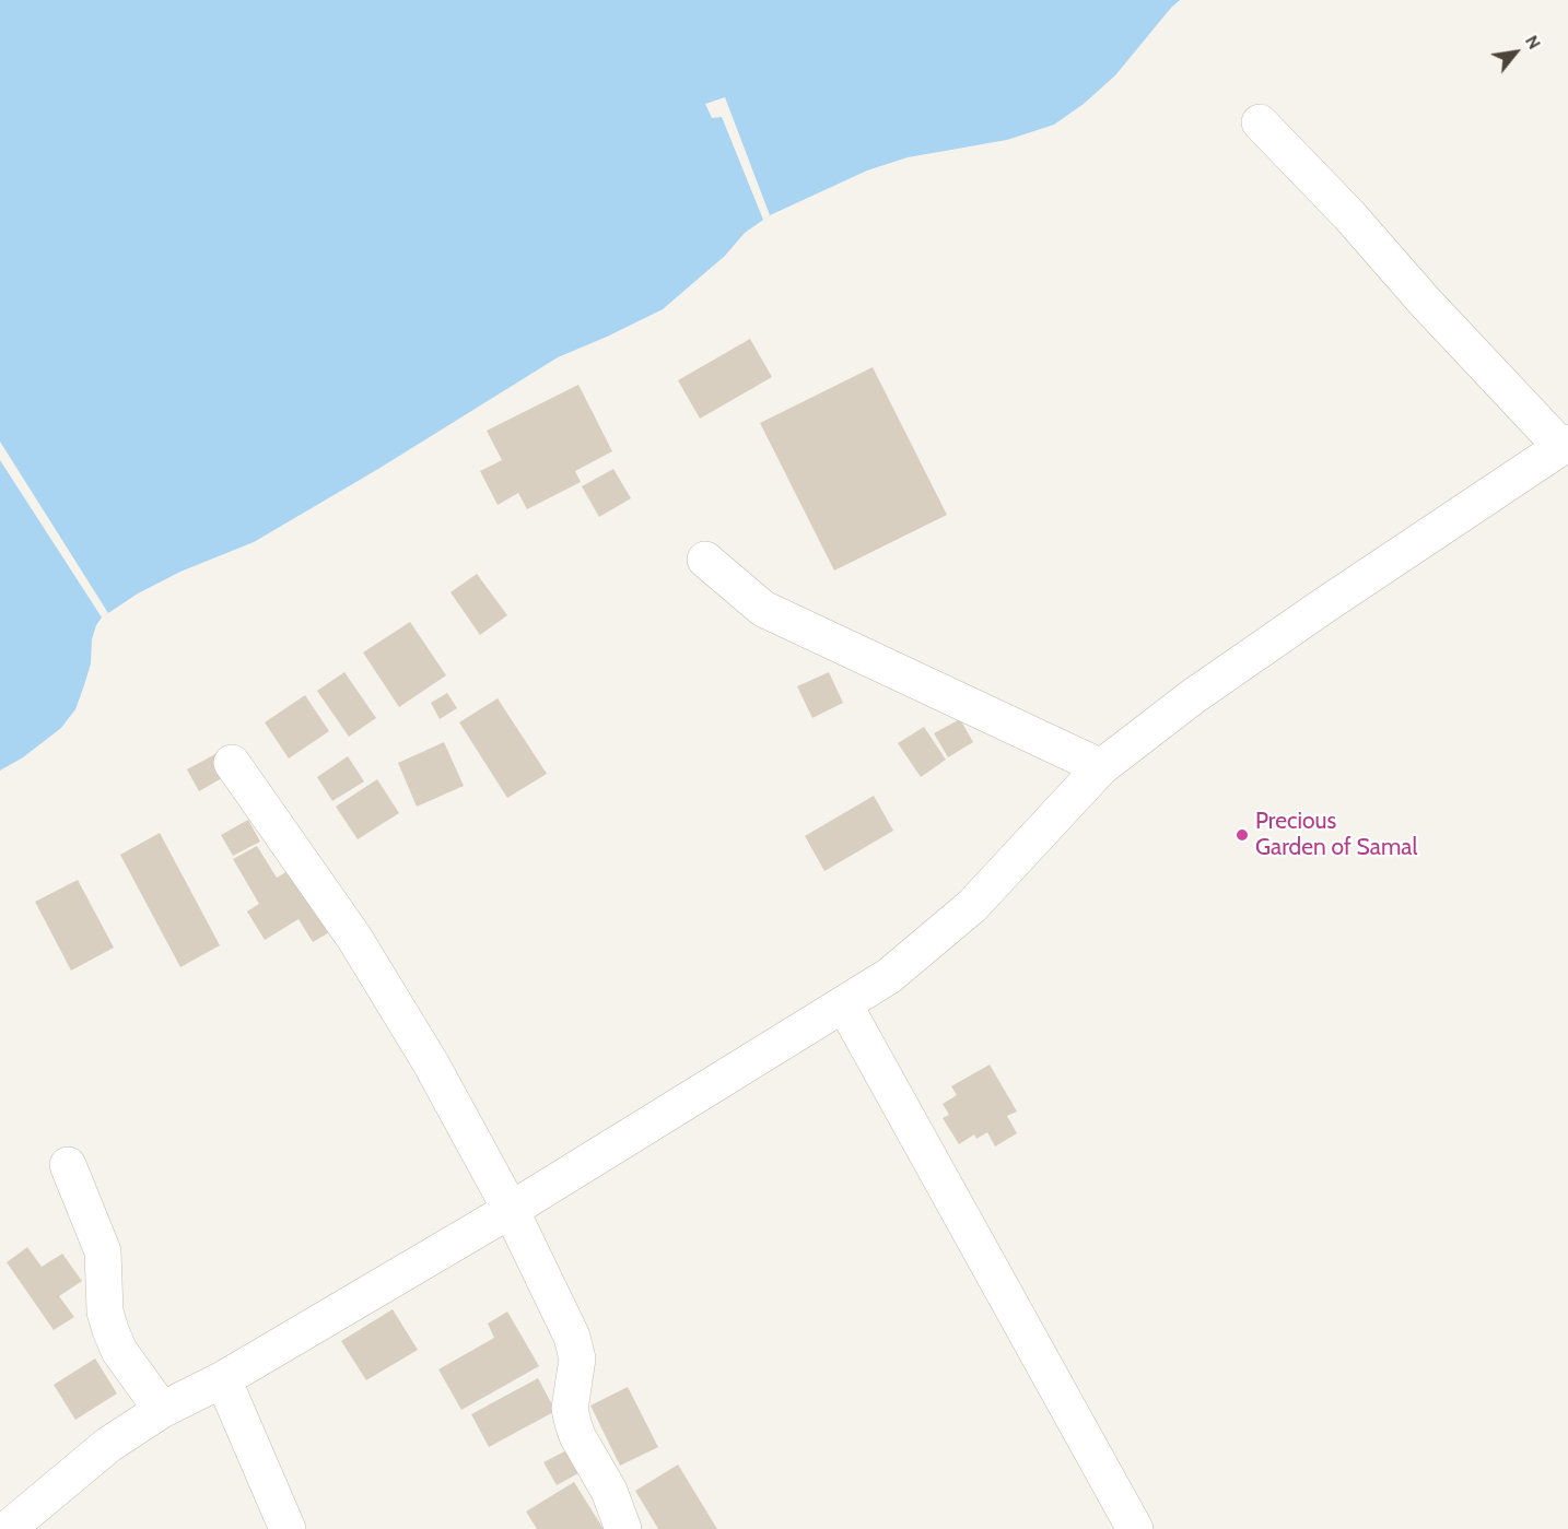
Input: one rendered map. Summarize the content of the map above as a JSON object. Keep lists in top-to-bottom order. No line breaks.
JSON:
{"places":["Precious Garden of Samal"],"north":"top right"}
